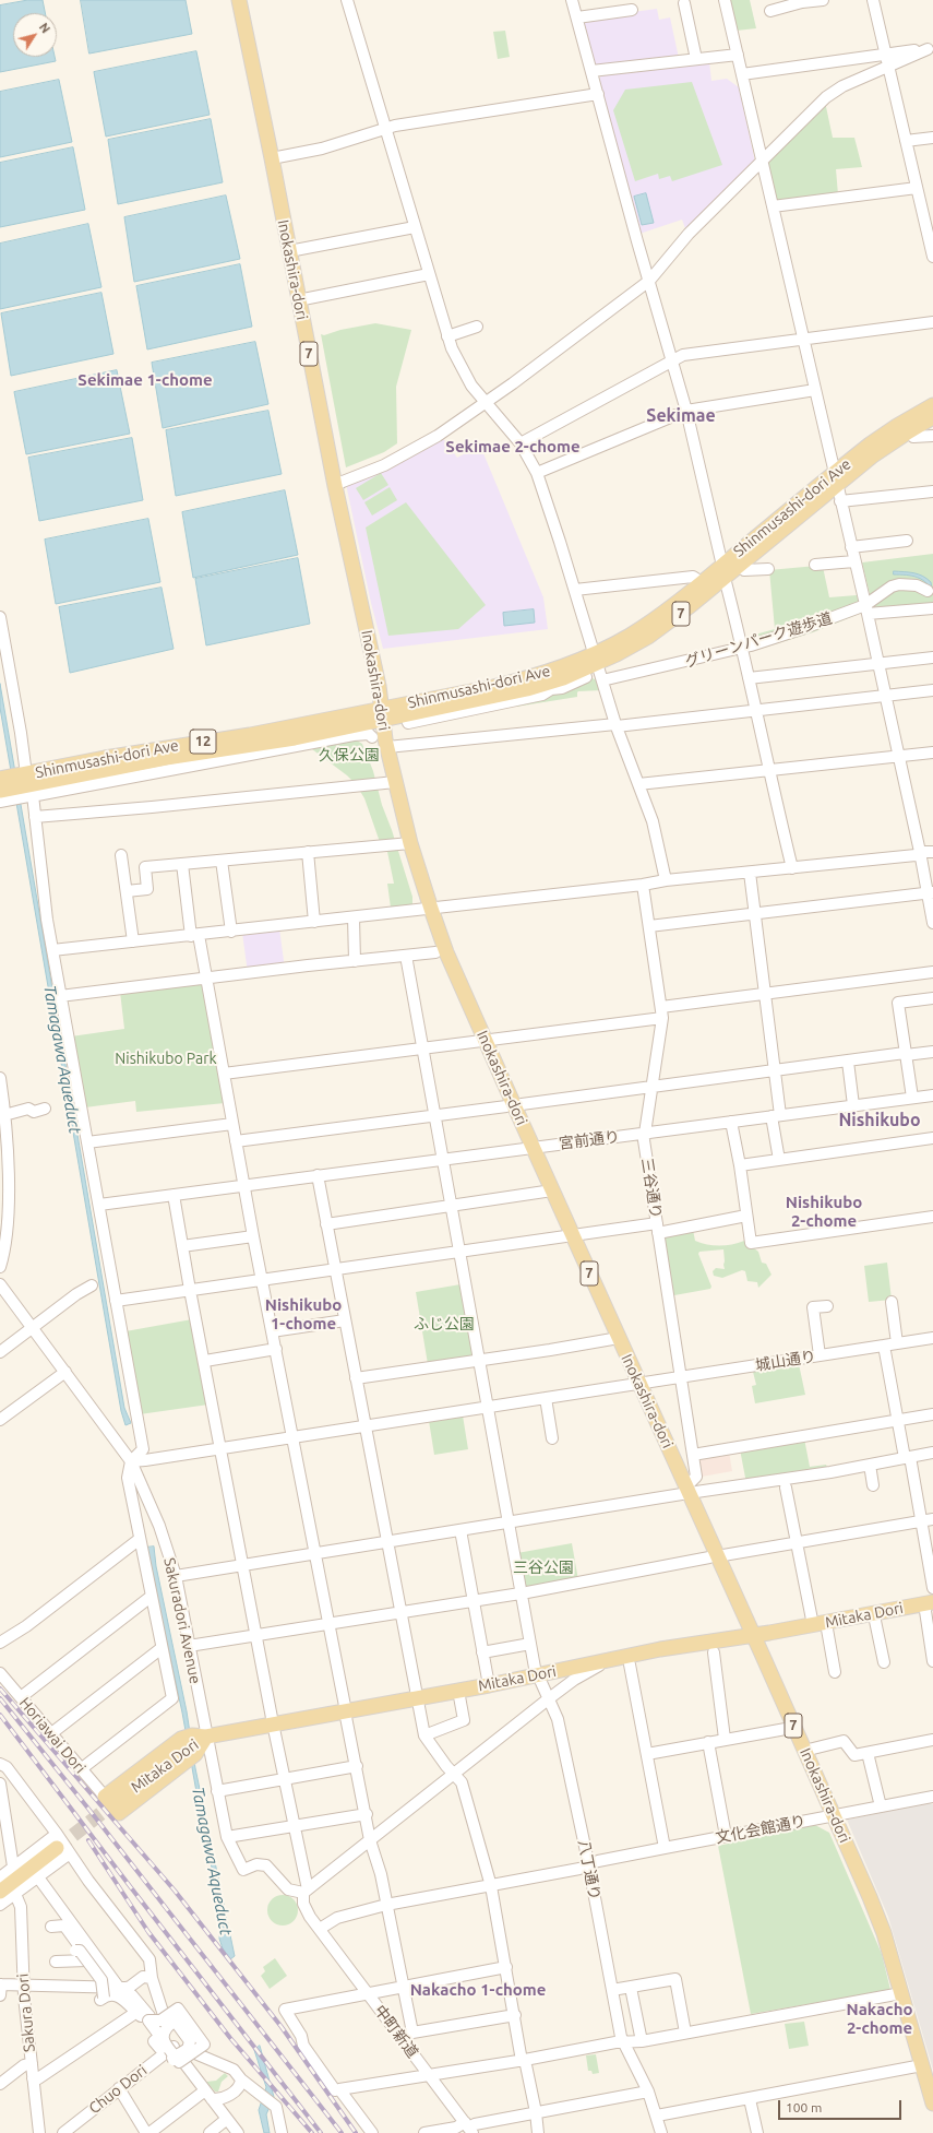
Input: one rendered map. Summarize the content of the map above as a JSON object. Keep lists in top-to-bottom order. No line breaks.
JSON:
{"streets":{"main road":["Inokashira-dori","7","Shinmusashi-dori Ave","12","Mitaka Dori"],"street":["グリーンパーク遊歩道","宮前通り","三谷通り","城山通り","Sakuradori Avenue","Horiawai Dori","文化会館通り","八丁通り","Sakura Dori","中町新道","Chuo Dori"]},"crossings":[["Inokashira-dori","Shinmusashi-dori Ave"],["Inokashira-dori","宮前通り"],["Inokashira-dori","三谷通り"],["Inokashira-dori","城山通り"],["Inokashira-dori","Mitaka Dori"],["Inokashira-dori","文化会館通り"],["宮前通り","三谷通り"],["宮前通り","八丁通り"],["宮前通り","中町新道"],["三谷通り","城山通り"],["城山通り","Sakuradori Avenue"],["城山通り","八丁通り"],["城山通り","中町新道"],["Mitaka Dori","Sakuradori Avenue"],["Mitaka Dori","八丁通り"],["Mitaka Dori","中町新道"],["Sakuradori Avenue","中町新道"],["文化会館通り","八丁通り"],["文化会館通り","中町新道"]],"districts":["Sekimae 1-chome","Sekimae","Sekimae 2-chome","Nishikubo","Nishikubo 2-chome","Nishikubo 1-chome","Nakacho 1-chome","Nakacho 2-chome"],"water":["Tamagawa Aqueduct"],"parks":["久保公園","Nishikubo Park","ふじ公園","三谷公園"],"scale_bar":"100 m","north":"top right"}
